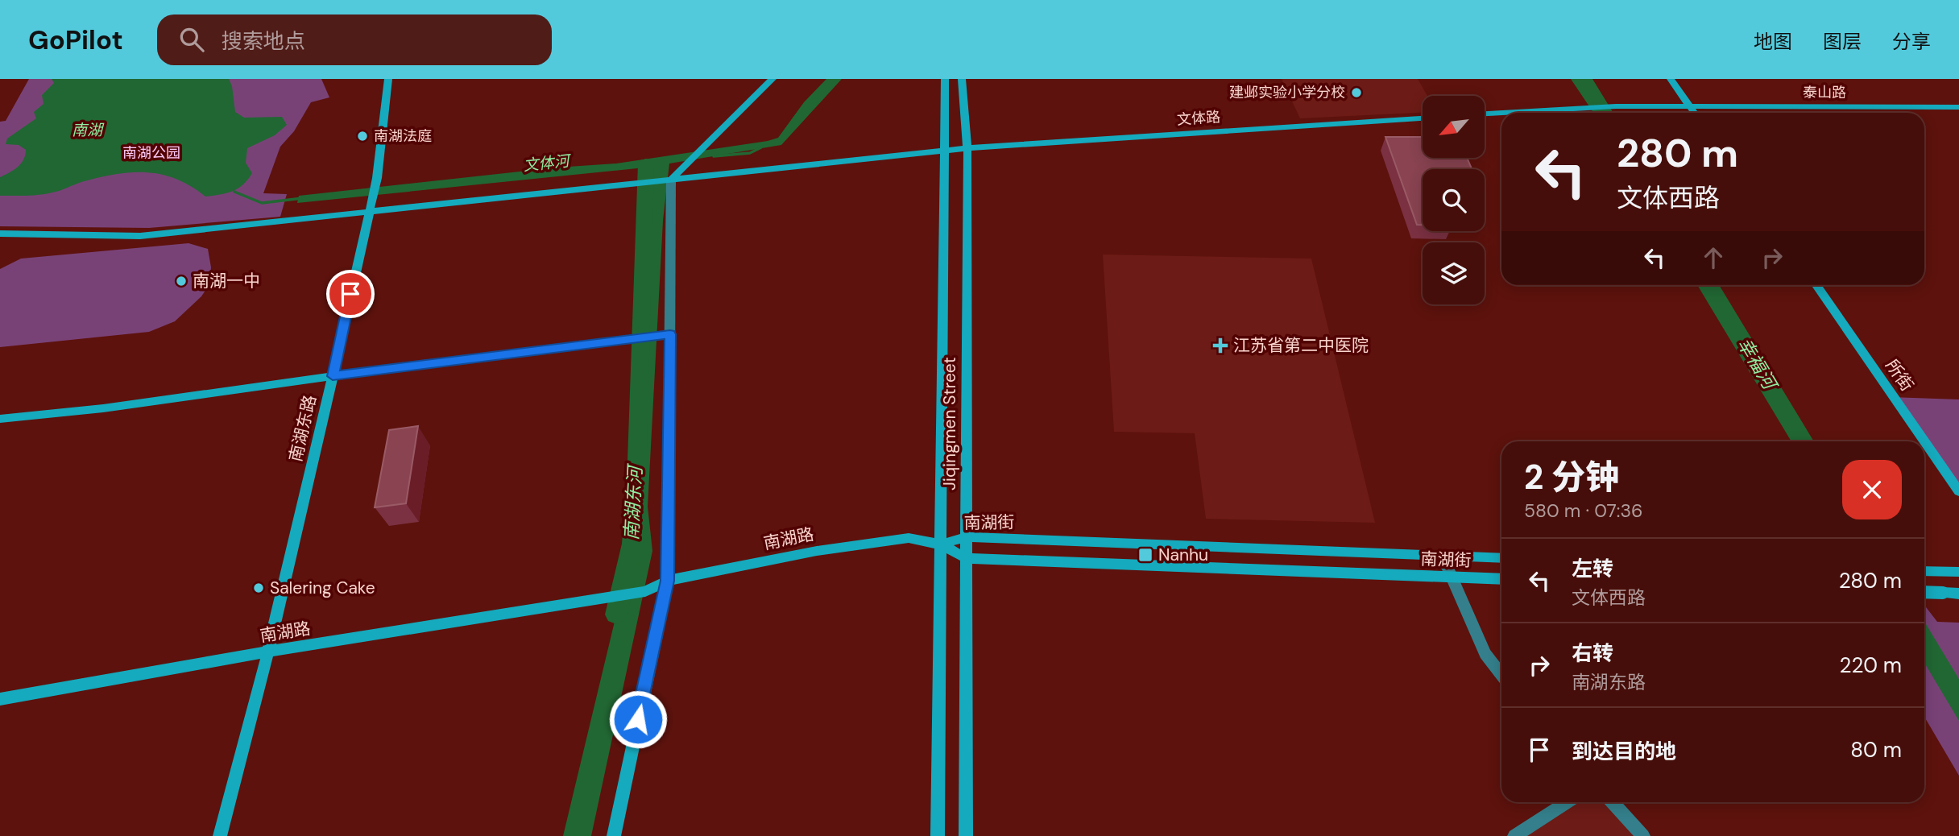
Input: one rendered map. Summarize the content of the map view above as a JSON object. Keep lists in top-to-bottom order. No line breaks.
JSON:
{"streets":{"street":["泰山路","文体路","所街","Jiqingmen Street","南湖东路","南湖街","南湖路"]},"crossings":[["文体路","Jiqingmen Street"],["文体路","南湖东路"],["Jiqingmen Street","南湖街"],["Jiqingmen Street","南湖路"],["南湖东路","南湖路"],["南湖街","南湖路"]],"water":["南湖","文体河","幸福河","南湖东河"],"parks":["南湖公园"],"places":{"other":["建邺实验小学分校","南湖法庭","南湖一中","Salering Cake"],"health":["江苏省第二中医院"],"transit":["Nanhu"]},"north":"bottom left","page":{"header":"GoPilot","search":"搜索地点","nav":["地图","图层","分享"],"turn":["280 m","文体西路"],"heading":["2 分钟","580 m · 07:36"],"list":[{"name":"左转","note":"文体西路","value":"280 m"},{"name":"右转","note":"南湖东路","value":"220 m"},{"name":"到达目的地","value":"80 m"}]}}
